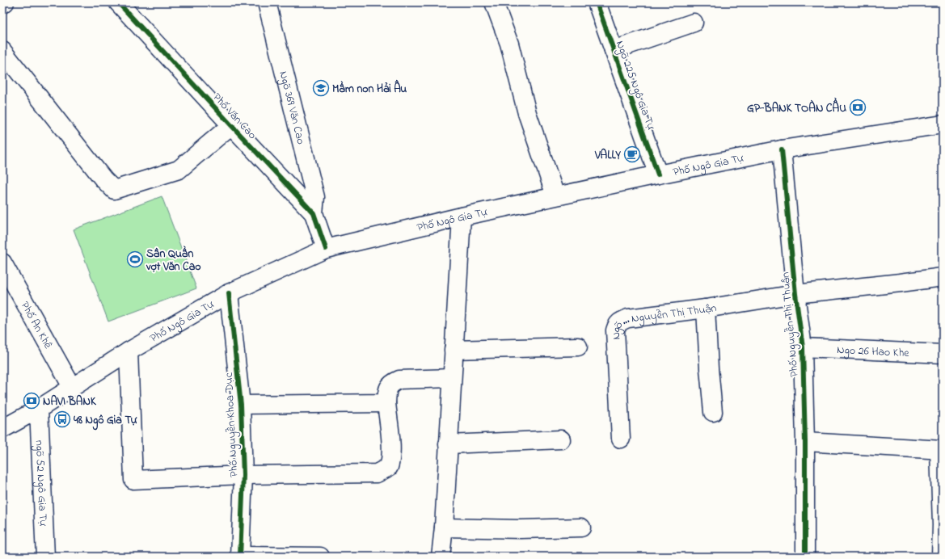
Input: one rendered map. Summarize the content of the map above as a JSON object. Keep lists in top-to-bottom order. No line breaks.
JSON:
{"streets":{"street":["Ngõ 225 Ngô Gia Tự","Ngõ 369 Văn Cao","Phố Văn Cao","Phố Ngô Gia Tự","Phố An Khê","Phố Nguyễn Thị Thuận","Ngõ ... Nguyễn Thị Thuận","Ngo 26 Hao Khe","Phố Nguyễn Khoa Dục","ngõ 52 Ngô Gia Tự"]},"crossings":[["Ngõ 225 Ngô Gia Tự","Phố Ngô Gia Tự"],["Ngõ 369 Văn Cao","Phố Văn Cao"],["Phố Văn Cao","Phố Ngô Gia Tự"],["Phố Ngô Gia Tự","Phố An Khê"],["Phố Ngô Gia Tự","Phố Nguyễn Thị Thuận"],["Phố Ngô Gia Tự","Phố Nguyễn Khoa Dục"],["Phố Ngô Gia Tự","ngõ 52 Ngô Gia Tự"],["Phố Nguyễn Thị Thuận","Ngõ ... Nguyễn Thị Thuận"],["Phố Nguyễn Thị Thuận","Ngo 26 Hao Khe"]],"places":{"school or university":["Mầm non Hải Âu"],"bank":["GP-BANK TOÀN CẦU","NAVI BANK"],"cafe":["VALLY"],"sports":["Sân Quần vợt Văn Cao"],"bus stop":["48 Ngô Gia Tự"]}}
